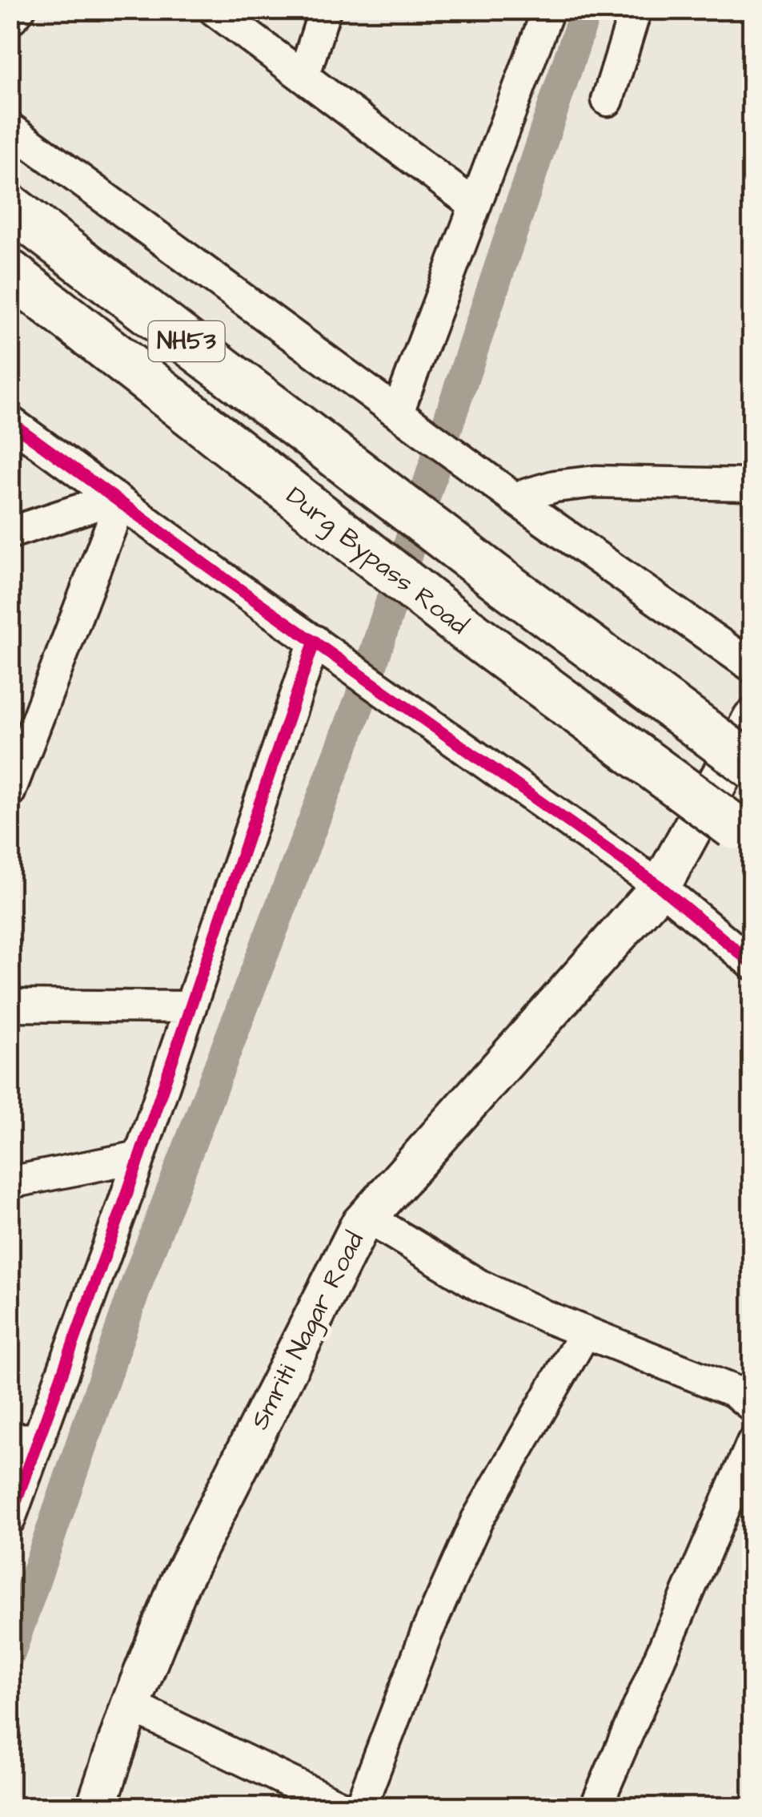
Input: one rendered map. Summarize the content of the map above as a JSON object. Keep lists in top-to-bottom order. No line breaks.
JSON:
{"streets":{"highway":["NH53","Durg Bypass Road"],"main road":["Smriti Nagar Road"]}}
